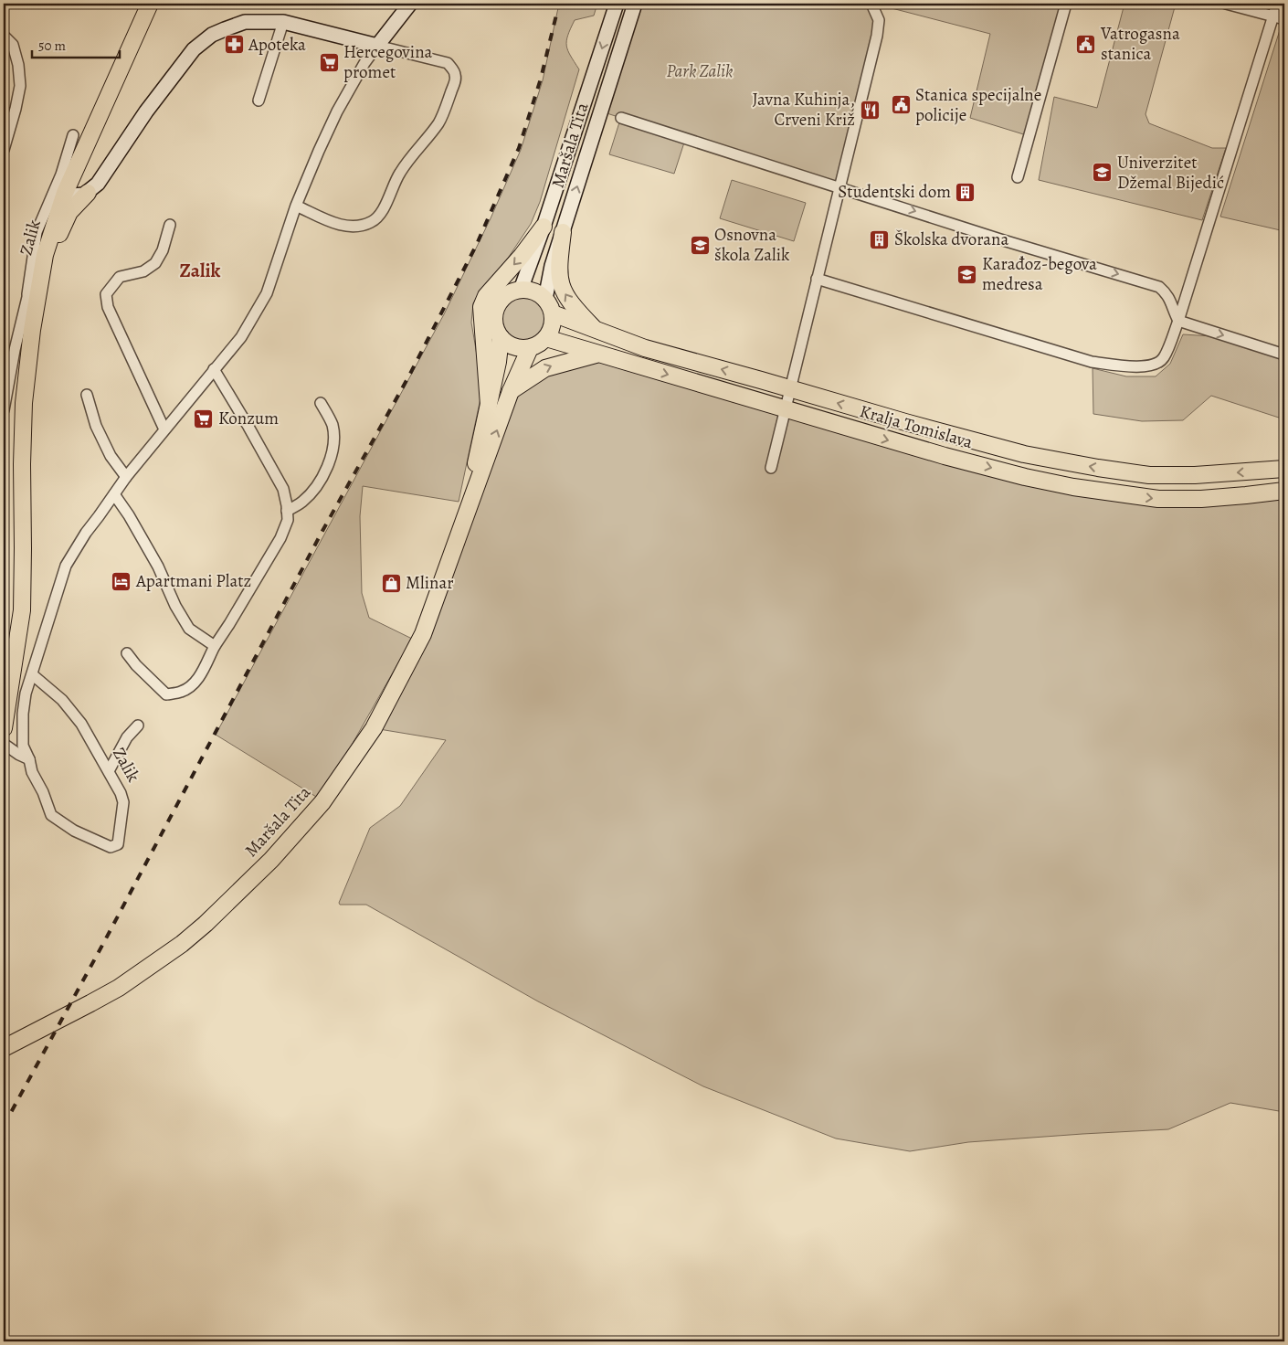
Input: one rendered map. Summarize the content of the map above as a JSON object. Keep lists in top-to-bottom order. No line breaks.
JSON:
{"streets":{"main road":["Maršala Tita","Zalik","Kralja Tomislava"]},"crossings":[["Maršala Tita","Kralja Tomislava"]],"districts":["Zalik"],"parks":["Park Zalik"],"places":{"public building":["Vatrogasna stanica","Stanica specijalne policije"],"pharmacy":["Apoteka"],"supermarket":["Hercegovina promet","Konzum"],"restaurant":["Javna Kuhinja, Crveni Križ"],"school or university":["Univerzitet Džemal Bijedić","Osnovna škola Zalik","Karađoz-begova medresa"],"building":["Studentski dom","Školska dvorana"],"hotel":["Apartmani Platz"],"shop":["Mlinar"]},"scale_bar":"50 m"}
